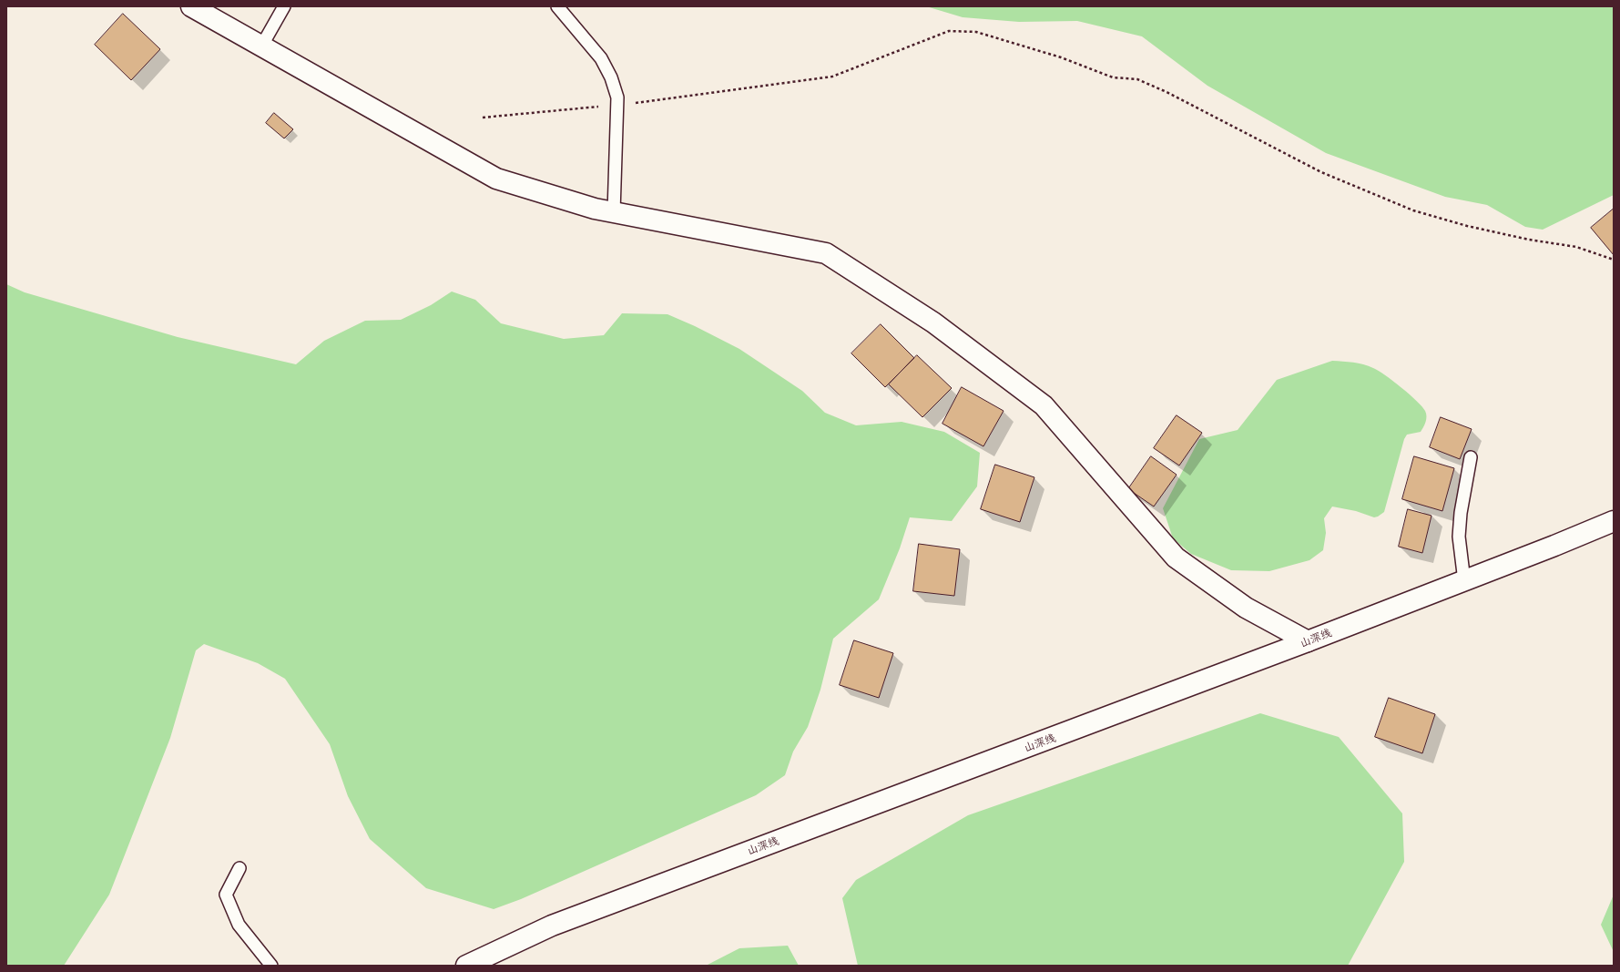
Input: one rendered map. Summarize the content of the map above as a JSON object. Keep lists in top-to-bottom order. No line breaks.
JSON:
{"streets":{"main road":["山深线"]}}
